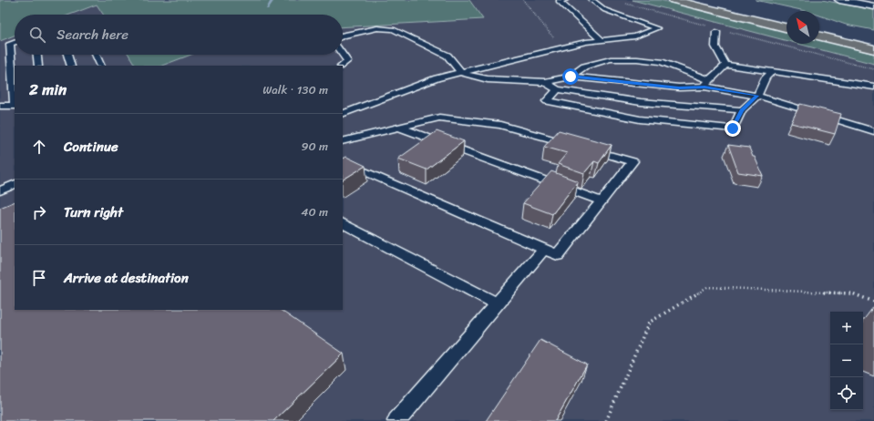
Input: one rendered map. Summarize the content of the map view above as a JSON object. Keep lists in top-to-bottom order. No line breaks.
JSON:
{"north":"top left","page":{"search":"Search here","heading":["2 min","Walk · 130 m"],"list":[["Continue","90 m"],["Turn right","40 m"],"Arrive at destination"],"map_buttons":["+","−"]}}
